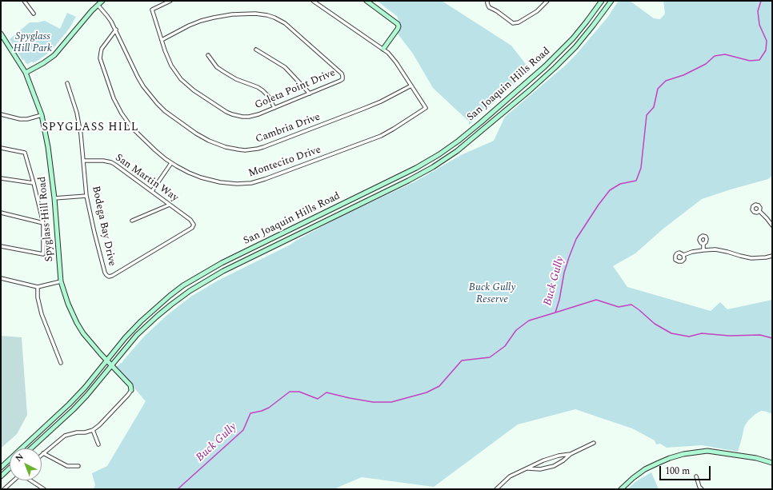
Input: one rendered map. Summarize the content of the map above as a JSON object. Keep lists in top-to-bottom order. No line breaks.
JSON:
{"streets":{"main road":["San Joaquin Hills Road","Spyglass Hill Road"],"street":["Goleta Point Drive","Cambria Drive","Montecito Drive","San Martin Way","Bodega Bay Drive"]},"crossings":[["San Joaquin Hills Road","Spyglass Hill Road"],["Cambria Drive","Montecito Drive"],["San Martin Way","Bodega Bay Drive"]],"districts":["SPYGLASS HILL"],"water":["Buck Gully"],"parks":["Spyglass Hill Park","Buck Gully Reserve"],"scale_bar":"100 m","north":"top left"}
